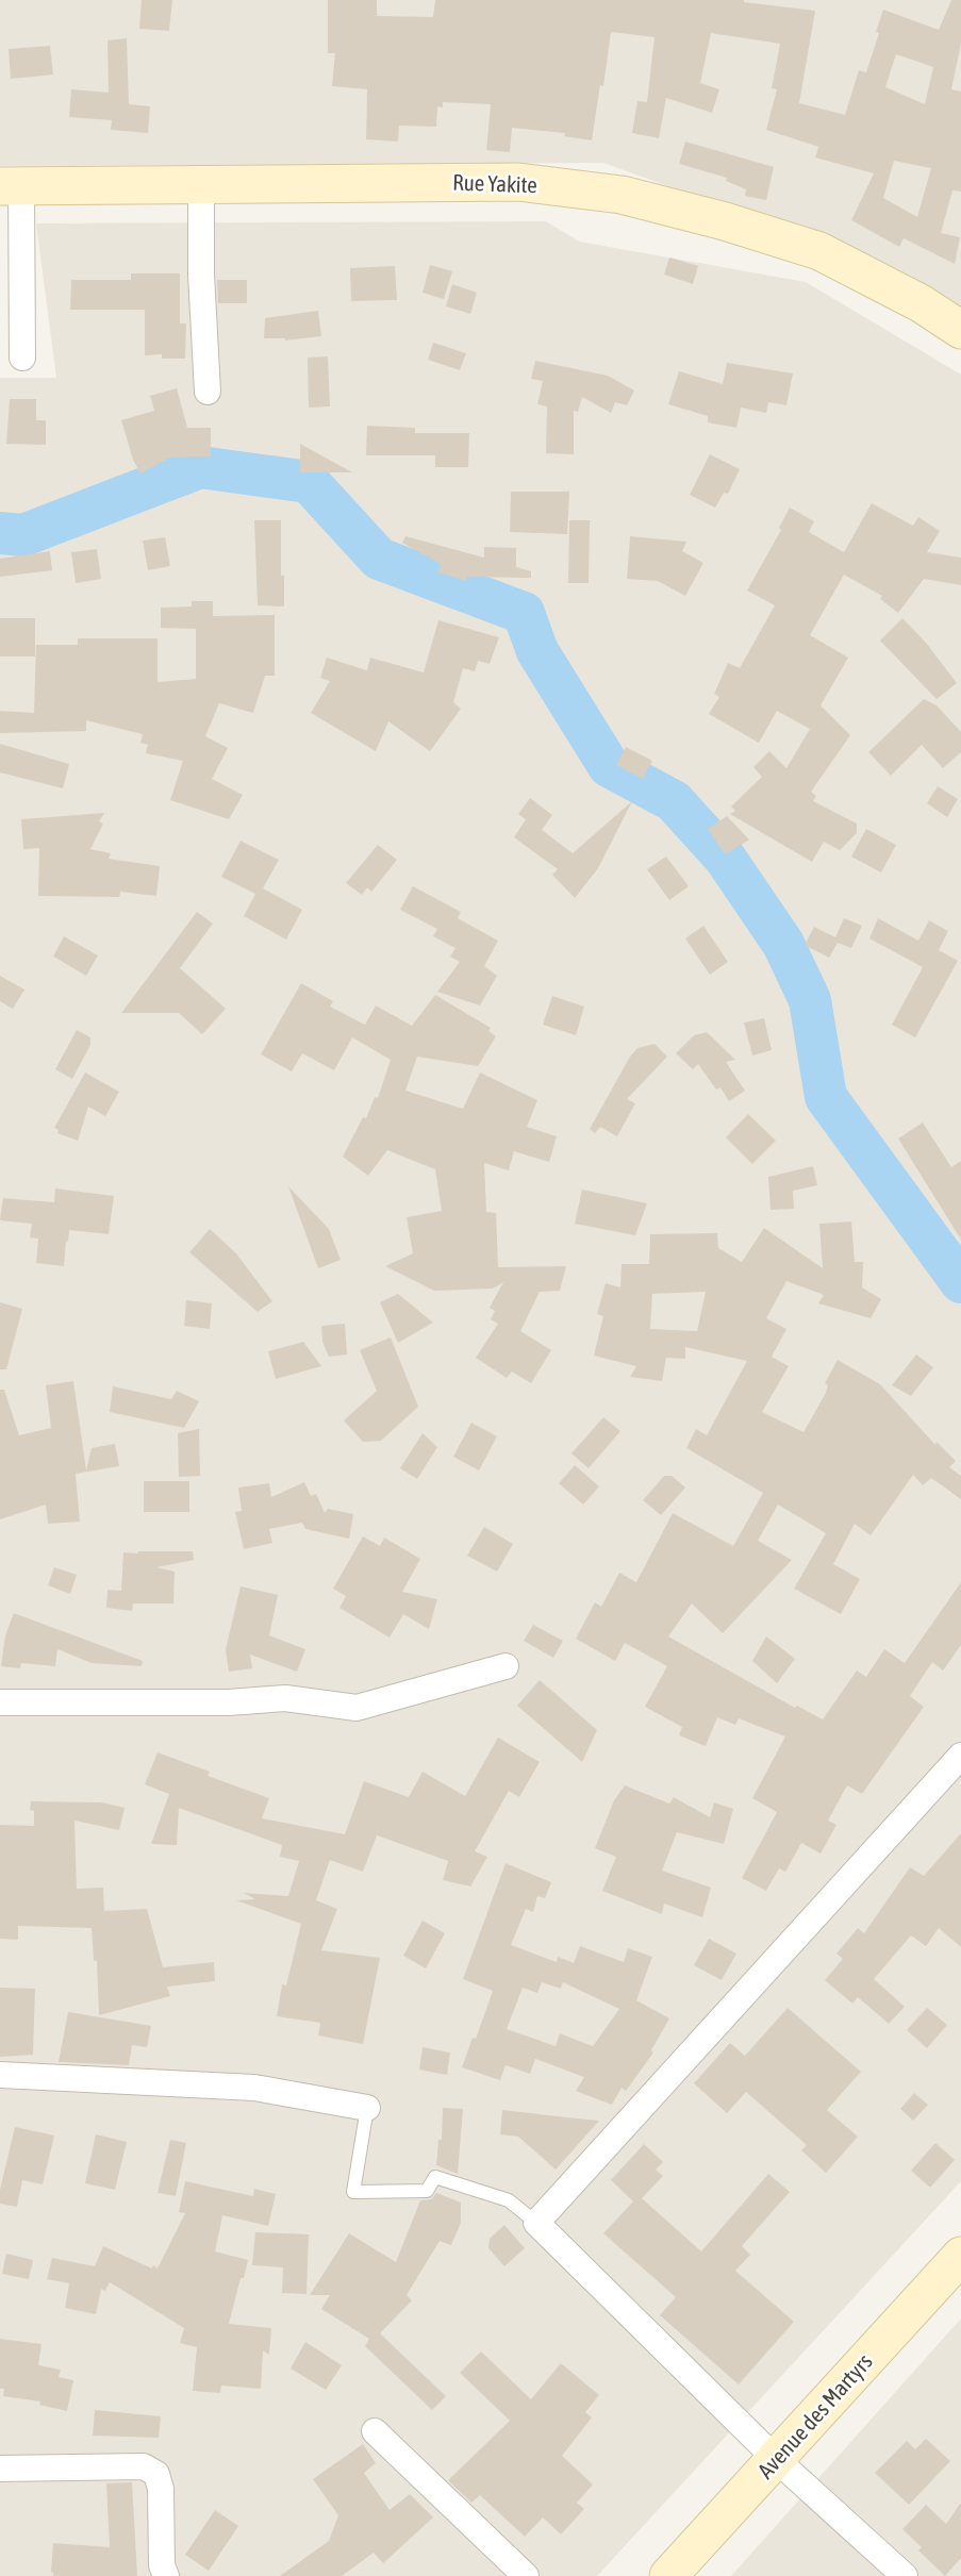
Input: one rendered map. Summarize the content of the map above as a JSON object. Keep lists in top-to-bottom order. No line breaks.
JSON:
{"streets":{"main road":["Rue Yakite","Avenue des Martyrs"]}}
